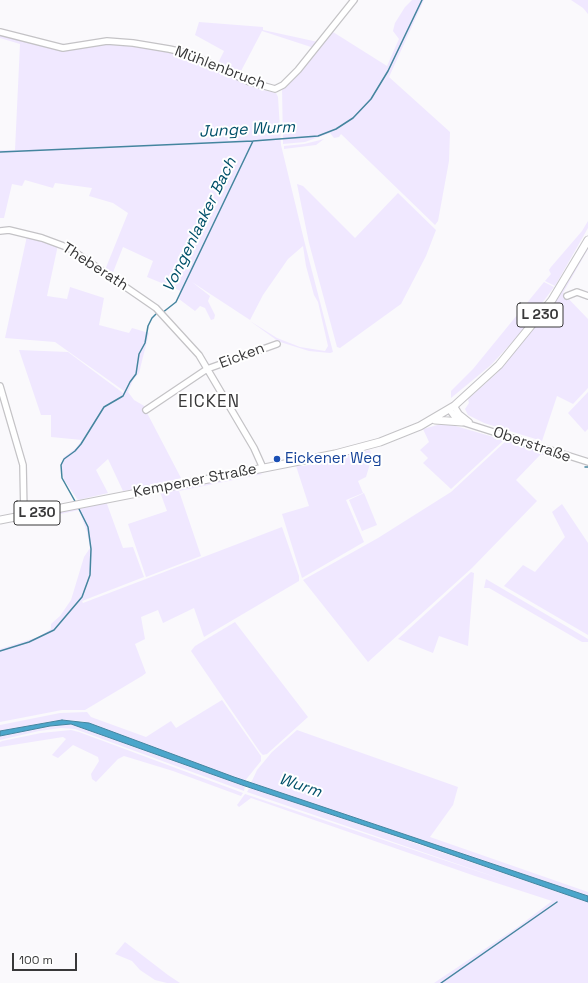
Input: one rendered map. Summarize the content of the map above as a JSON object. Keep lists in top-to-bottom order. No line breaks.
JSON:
{"streets":{"main road":["L 230","Kempener Straße"],"street":["Mühlenbruch","Theberath","Eicken","Oberstraße"]},"crossings":[["Theberath","Eicken"],["Eicken","Kempener Straße"]],"districts":["EICKEN"],"water":["Junge Wurm","Vongenlaaker Bach","Wurm"],"places":["Eickener Weg"],"scale_bar":"100 m"}
